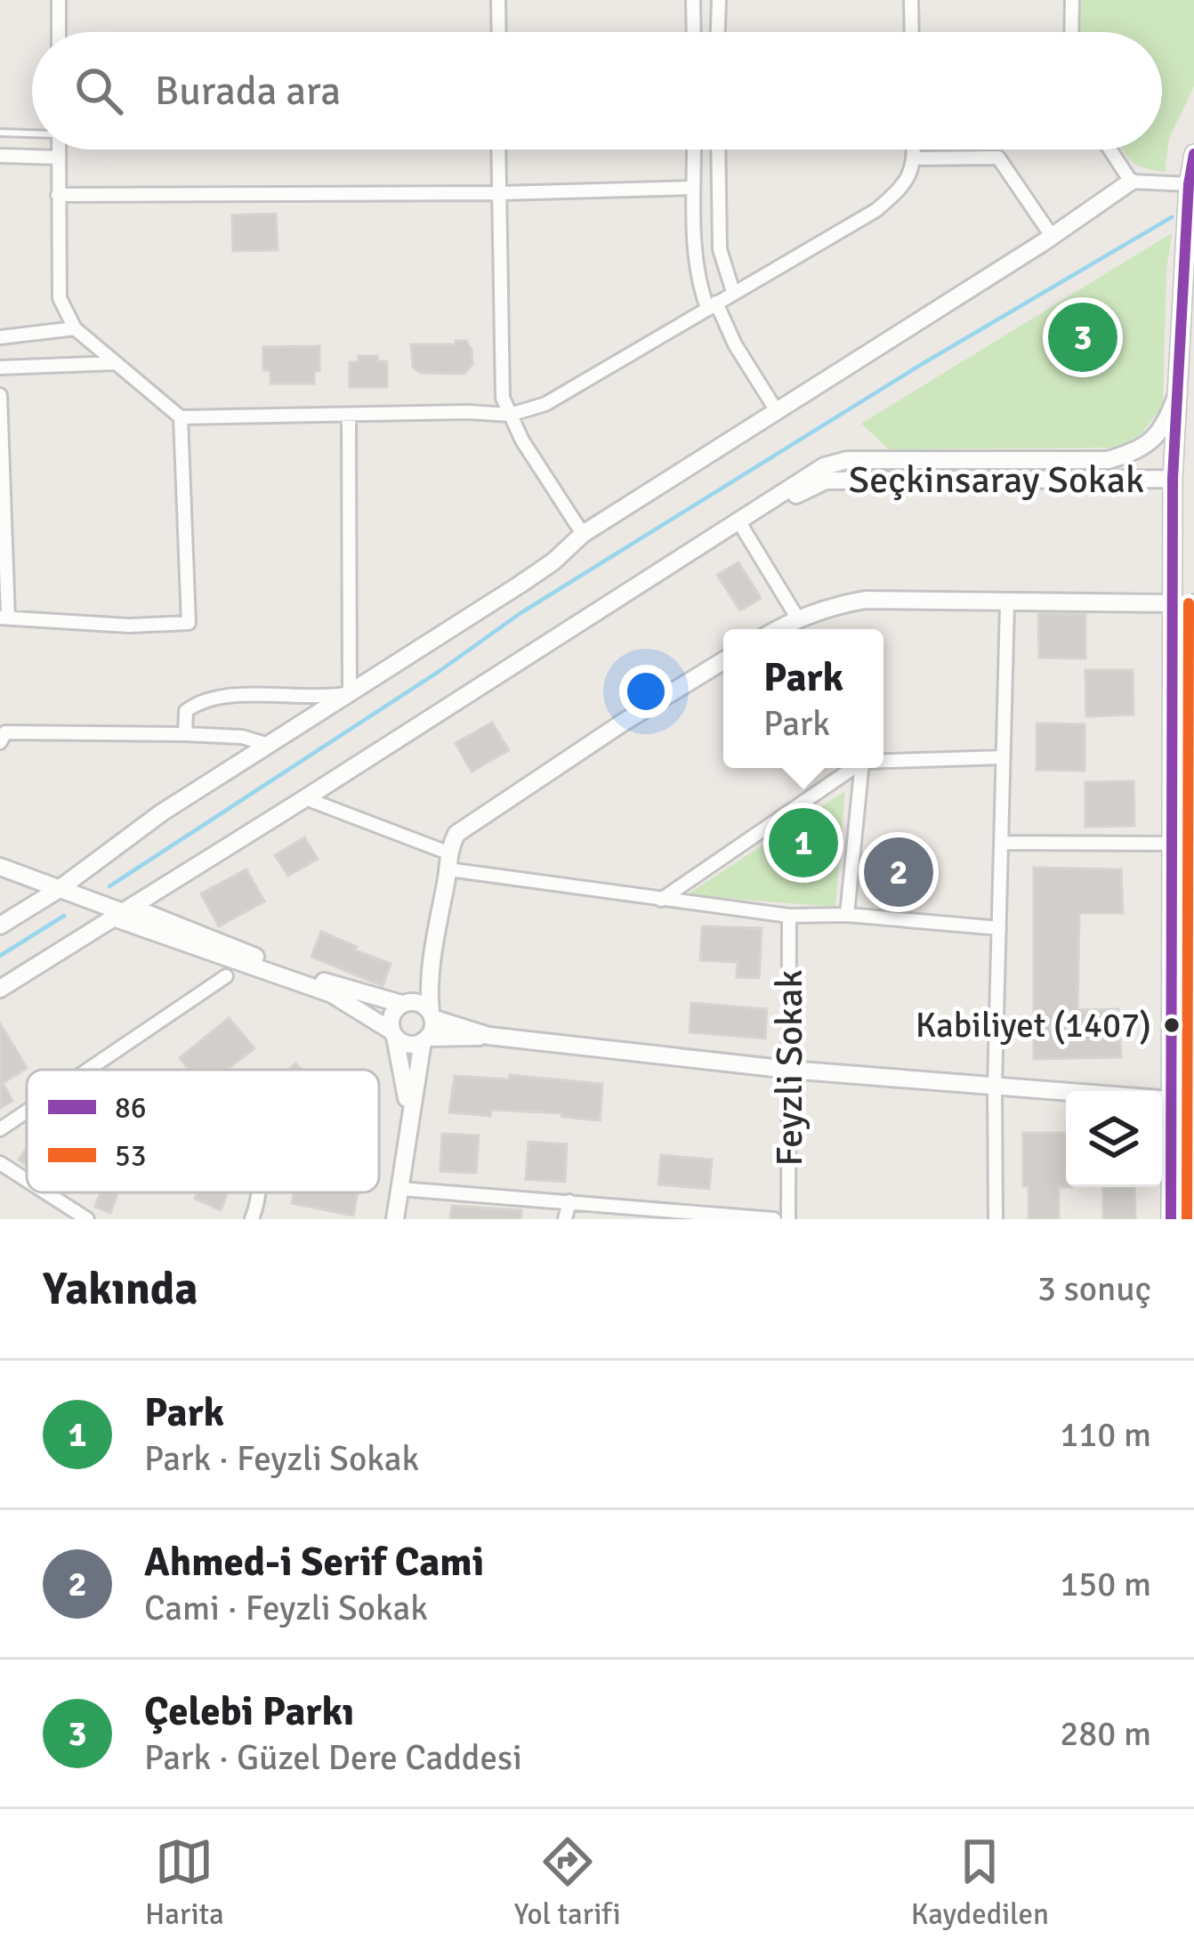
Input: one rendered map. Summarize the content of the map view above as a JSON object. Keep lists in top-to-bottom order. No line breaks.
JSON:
{"streets":{"street":["Seçkinsaray Sokak","Feyzli Sokak"]},"places":["Kabiliyet (1407)"],"lines":["transit line 86","transit line 53"],"legend":["86","53"],"page":{"search":"Burada ara","pins":["3","1","2"],"popup":["Park","Park"],"heading":["Yakında","3 sonuç"],"list":[{"mark":"1","name":"Park","note":"Park · Feyzli Sokak","value":"110 m"},{"mark":"2","name":"Ahmed-i Serif Cami","note":"Cami · Feyzli Sokak","value":"150 m"},{"mark":"3","name":"Çelebi Parkı","note":"Park · Güzel Dere Caddesi","value":"280 m"}],"nav":["Harita","Yol tarifi","Kaydedilen"]}}
